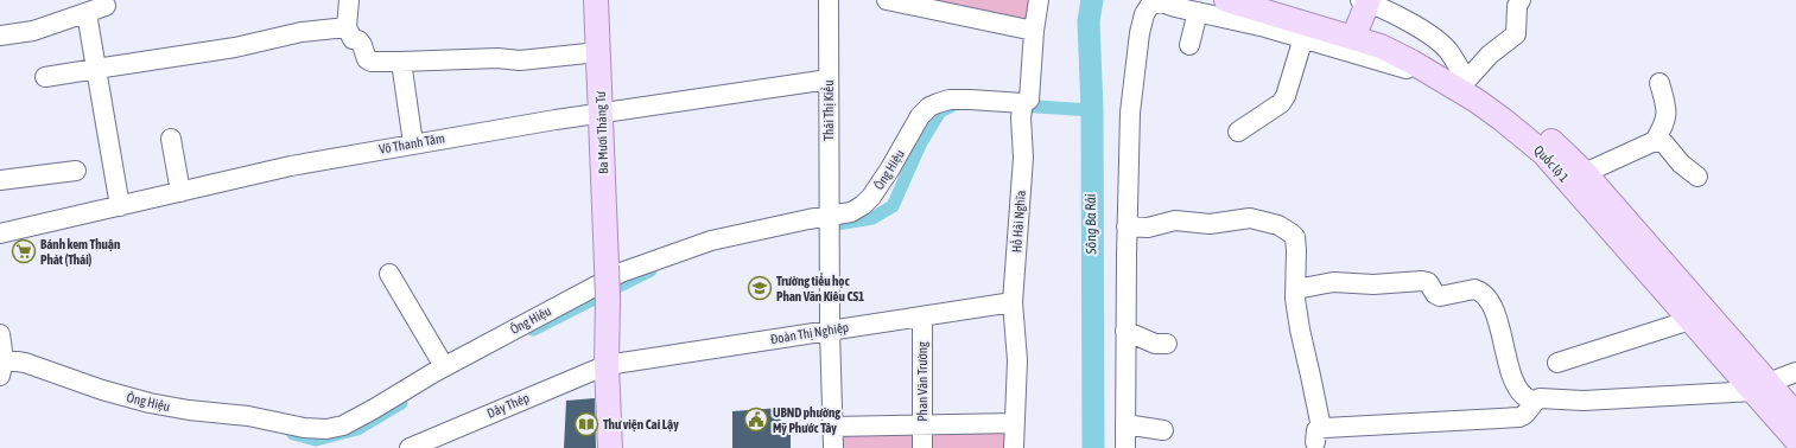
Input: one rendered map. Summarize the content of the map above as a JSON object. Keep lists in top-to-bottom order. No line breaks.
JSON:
{"streets":{"main road":["Ba Mươi Tháng Tư","Quốc lộ 1"],"street":["Thái Thị Kiểu","Võ Thanh Tâm","Ông Hiệu","Hồ Hải Nghĩa","Đoàn Thị Nghiệp","Phan Văn Trường","Dây Thép"]},"crossings":[["Thái Thị Kiểu","Võ Thanh Tâm"],["Thái Thị Kiểu","Ông Hiệu"],["Thái Thị Kiểu","Đoàn Thị Nghiệp"],["Ba Mươi Tháng Tư","Võ Thanh Tâm"],["Ba Mươi Tháng Tư","Đoàn Thị Nghiệp"],["Ba Mươi Tháng Tư","Dây Thép"],["Ông Hiệu","Hồ Hải Nghĩa"],["Hồ Hải Nghĩa","Đoàn Thị Nghiệp"],["Đoàn Thị Nghiệp","Phan Văn Trường"],["Đoàn Thị Nghiệp","Dây Thép"]],"water":["Sông Ba Rài"],"places":{"supermarket":["Bánh kem Thuận Phát (Thái)"],"school or university":["Trường tiểu học Phan Văn Kiêu CS1"],"public building":["UBND phường Mỹ Phước Tây"],"library":["Thư viện Cai Lậy"]}}
